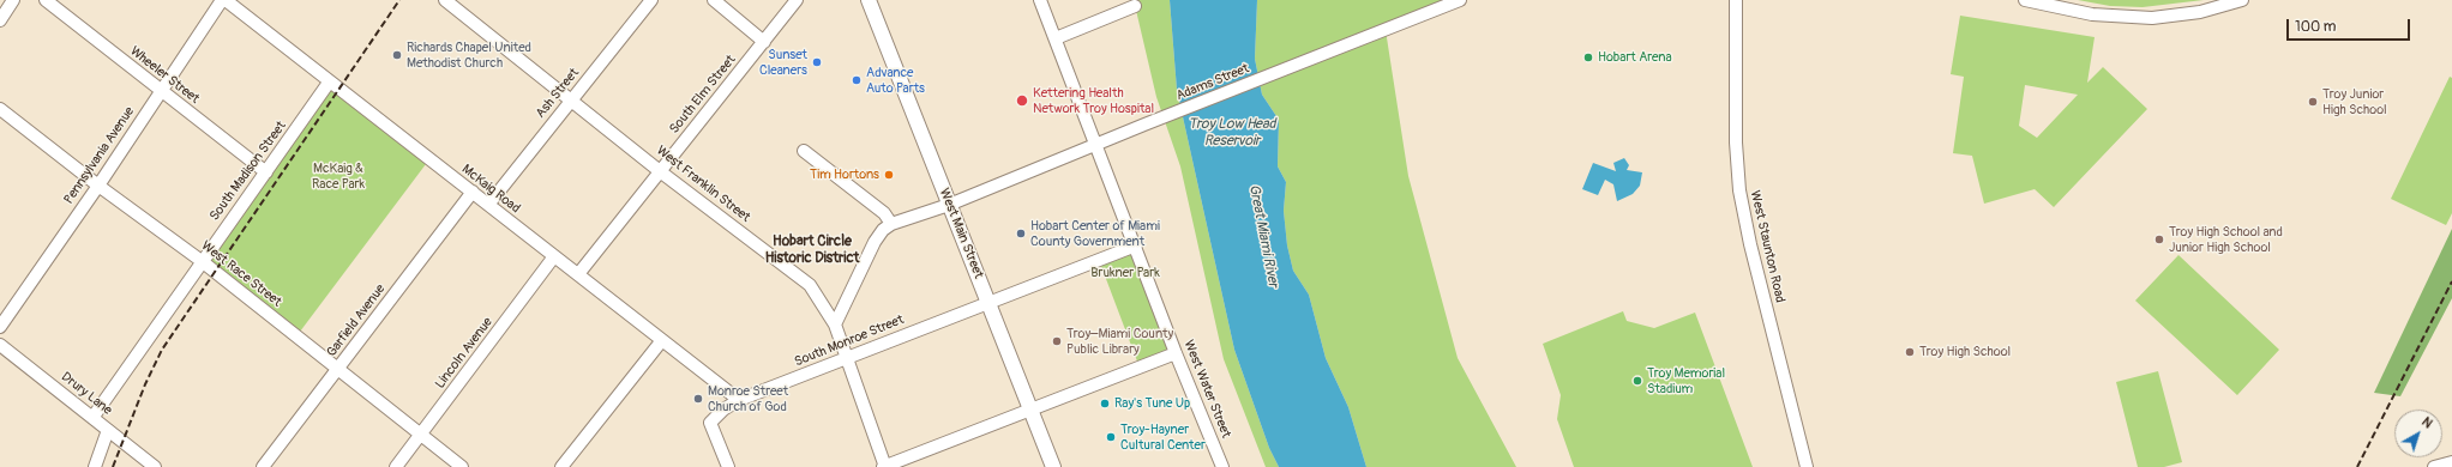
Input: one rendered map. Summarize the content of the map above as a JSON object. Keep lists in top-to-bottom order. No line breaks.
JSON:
{"streets":{"main road":["West Main Street"],"street":["Wheeler Street","Adams Street","Ash Street","South Elm Street","Pennsylvania Avenue","South Madison Street","West Franklin Street","McKaig Road","West Staunton Road","West Race Street","Garfield Avenue","South Monroe Street","Lincoln Avenue","West Water Street","Drury Lane"]},"crossings":[["Wheeler Street","Pennsylvania Avenue"],["Wheeler Street","South Madison Street"],["Adams Street","West Main Street"],["Adams Street","West Water Street"],["Ash Street","West Franklin Street"],["Ash Street","McKaig Road"],["South Elm Street","West Franklin Street"],["South Elm Street","McKaig Road"],["Pennsylvania Avenue","West Race Street"],["South Madison Street","McKaig Road"],["South Madison Street","West Race Street"],["South Madison Street","Drury Lane"],["West Franklin Street","South Monroe Street"],["McKaig Road","Garfield Avenue"],["McKaig Road","South Monroe Street"],["McKaig Road","Lincoln Avenue"],["West Main Street","South Monroe Street"],["West Race Street","Garfield Avenue"],["West Race Street","Lincoln Avenue"],["South Monroe Street","West Water Street"]],"districts":["Hobart Circle Historic District"],"water":["Troy Low Head Reservoir","Great Miami River"],"parks":["McKaig & Race Park","Brukner Park"],"places":["Richards Chapel United Methodist Church","Hobart Arena","Sunset Cleaners","Advance Auto Parts","Kettering Health Network Troy Hospital","Troy Junior High School","Tim Hortons","Hobart Center of Miami County Government","Troy High School and Junior High School","Troy–Miami County Public Library","Troy High School","Troy Memorial Stadium","Monroe Street Church of God","Ray's Tune Up","Troy-Hayner Cultural Center"],"scale_bar":"100 m","north":"top right"}
